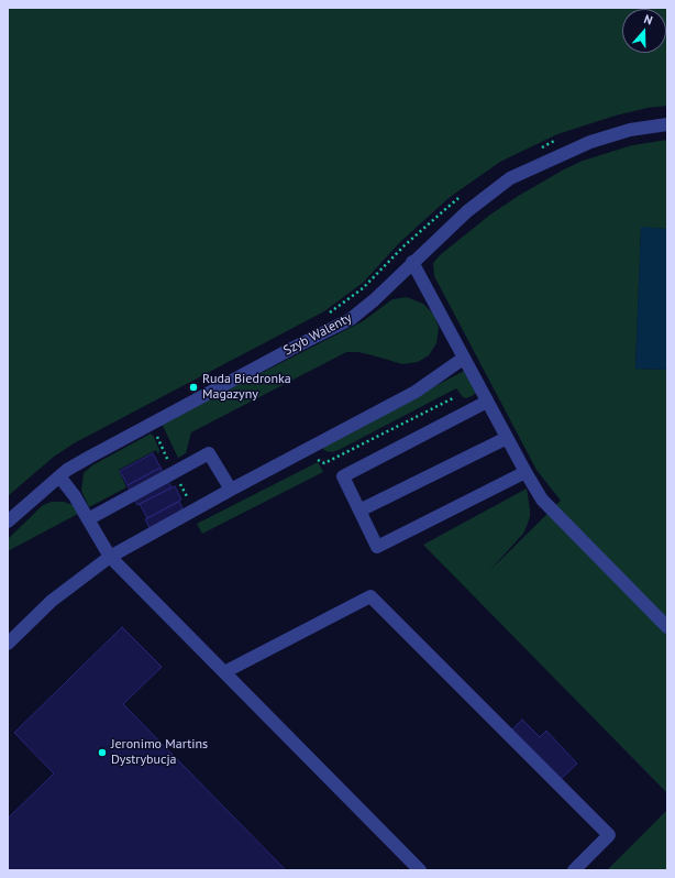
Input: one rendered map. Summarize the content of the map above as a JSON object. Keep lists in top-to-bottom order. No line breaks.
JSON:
{"streets":{"street":["Szyb Walenty"]},"places":["Ruda Biedronka Magazyny","Jeronimo Martins Dystrybucja"],"north":"top"}
